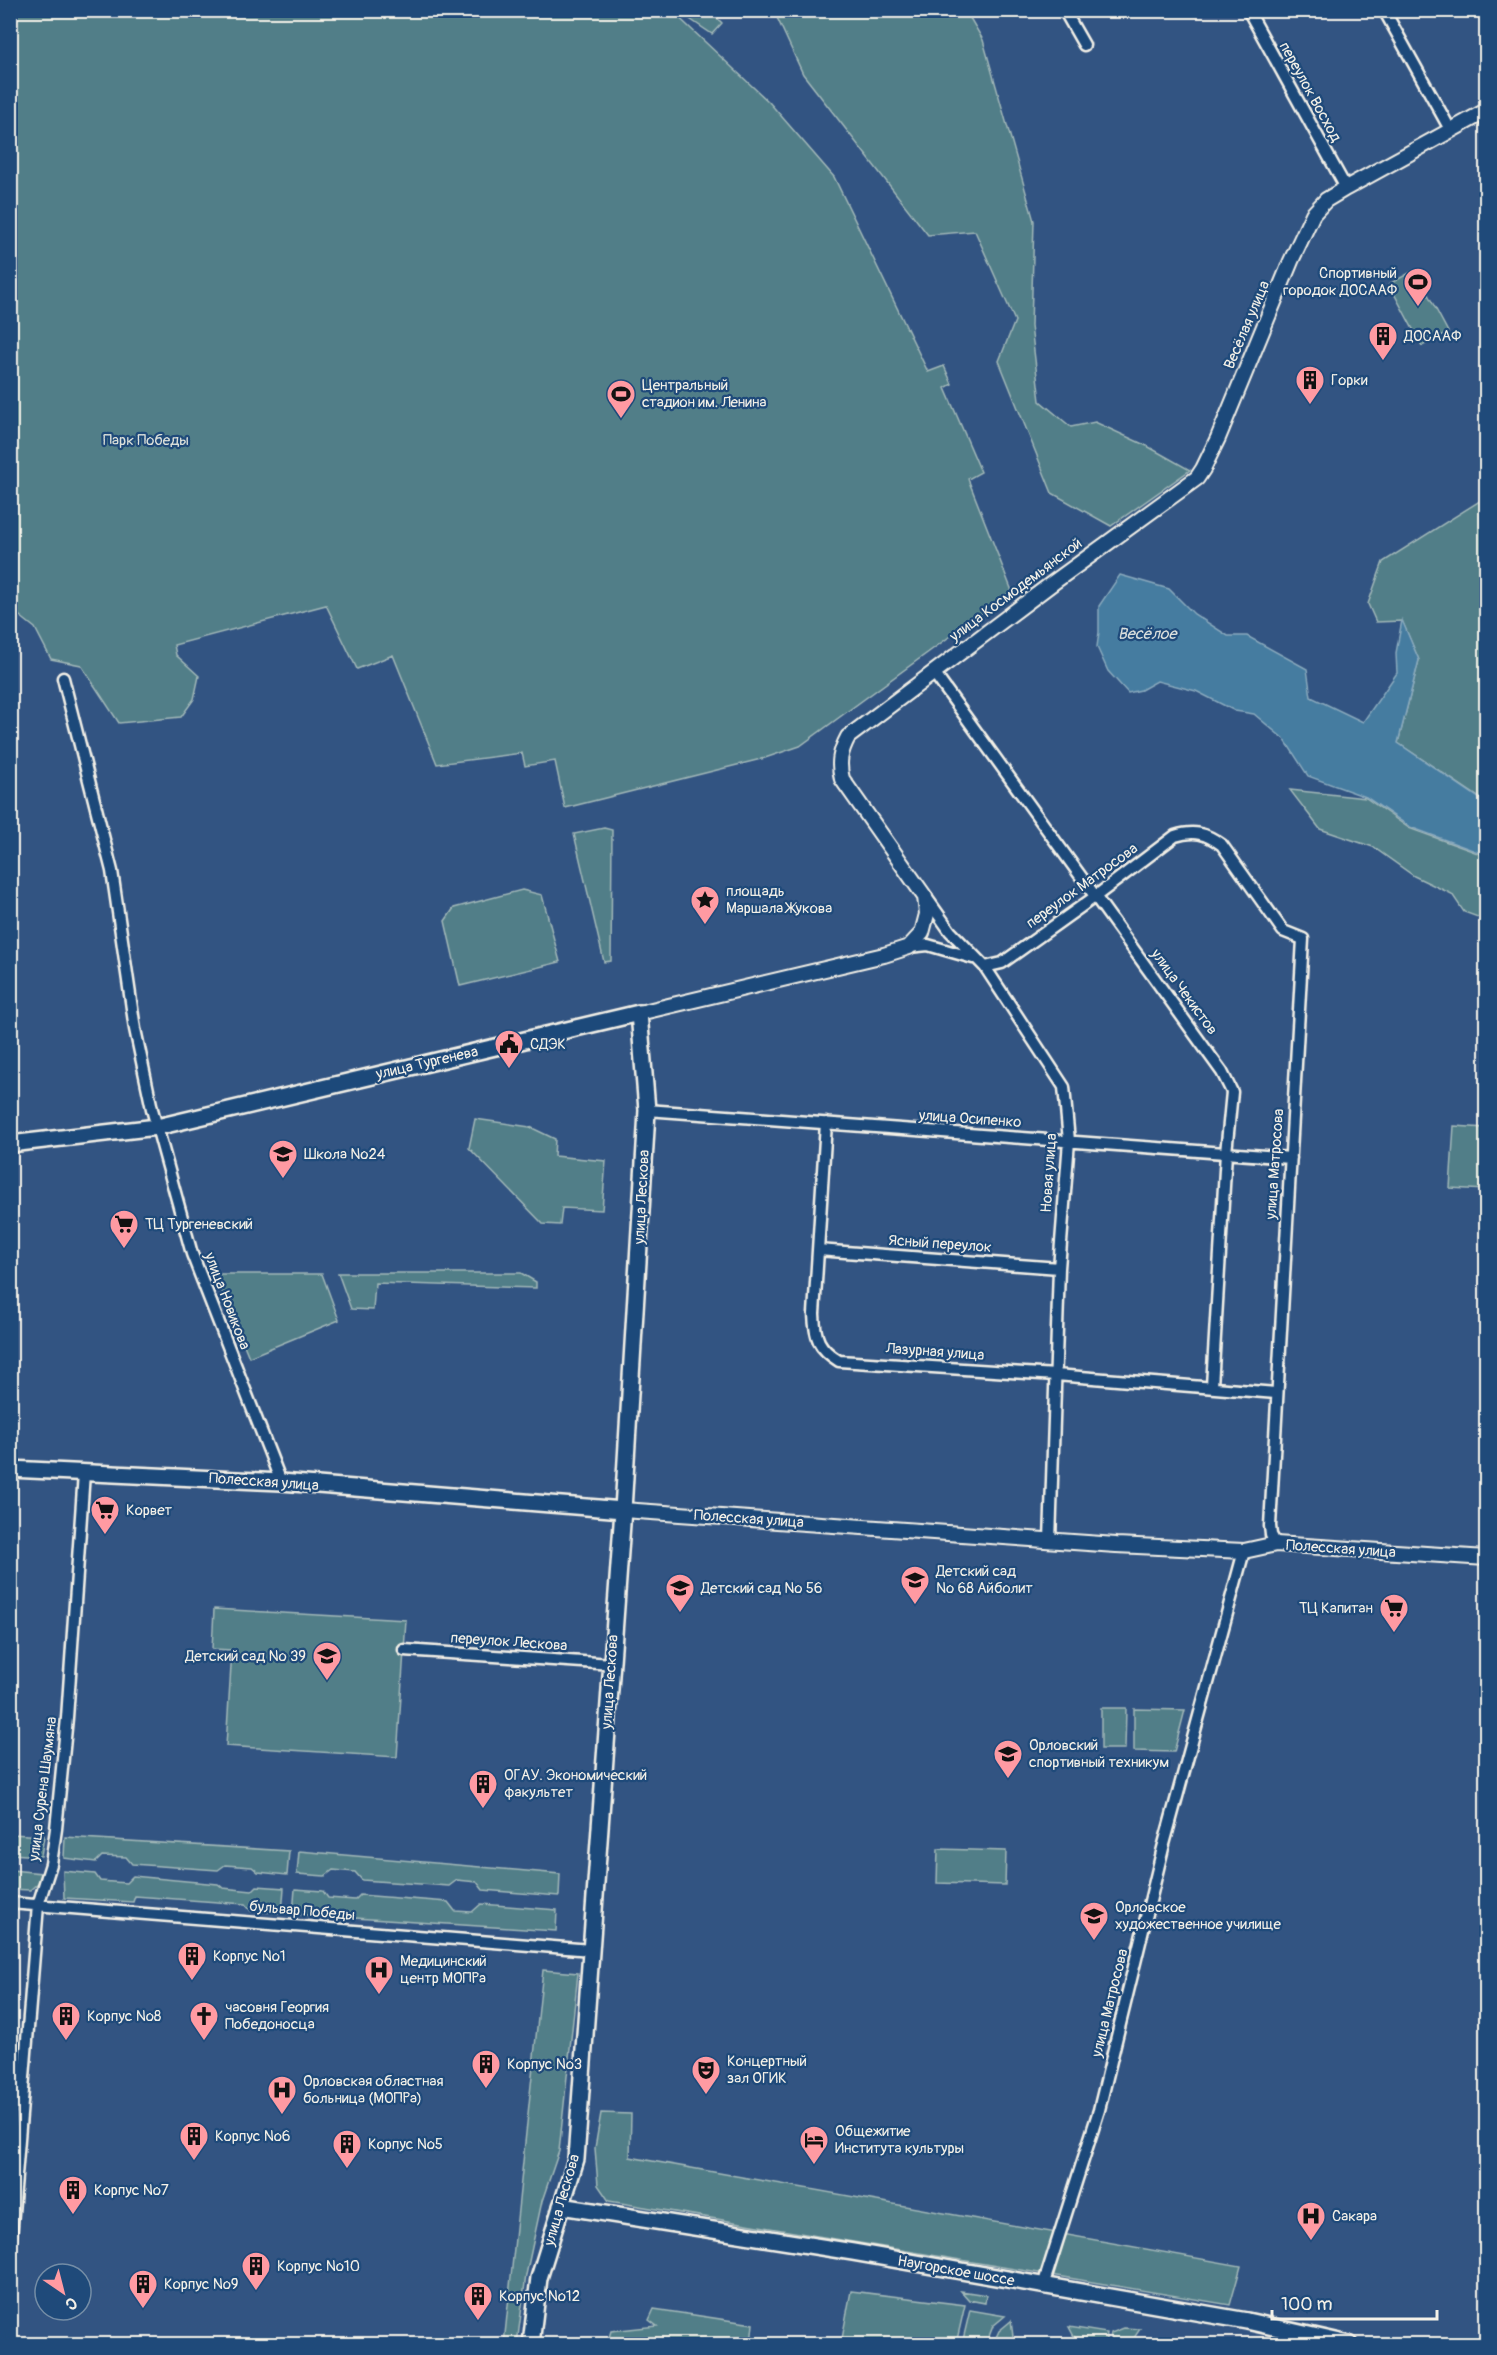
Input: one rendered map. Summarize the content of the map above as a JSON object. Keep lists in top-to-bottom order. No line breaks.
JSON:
{"streets":{"main road":["улица Тургенева","улица Лескова","Полесская улица","Наугорское шоссе"],"street":["переулок Восход","Весёлая улица","улица Космодемьянской","переулок Матросова","улица Чекистов","улица Осипенко","улица Матросова","Новая улица","Ясный переулок","улица Новикова","Лазурная улица","переулок Лескова","улица Сурена Шаумяна","бульвар Победы"]},"crossings":[["переулок Восход","Весёлая улица"],["Весёлая улица","улица Космодемьянской"],["улица Космодемьянской","улица Чекистов"],["улица Космодемьянской","Новая улица"],["переулок Матросова","улица Чекистов"],["переулок Матросова","улица Матросова"],["переулок Матросова","Новая улица"],["улица Чекистов","улица Осипенко"],["улица Чекистов","Лазурная улица"],["улица Тургенева","улица Лескова"],["улица Тургенева","улица Новикова"],["улица Осипенко","улица Матросова"],["улица Осипенко","Новая улица"],["улица Осипенко","улица Лескова"],["улица Осипенко","Лазурная улица"],["улица Матросова","Лазурная улица"],["улица Матросова","Полесская улица"],["улица Матросова","Наугорское шоссе"],["Новая улица","Ясный переулок"],["Новая улица","Лазурная улица"],["Новая улица","Полесская улица"],["улица Лескова","Полесская улица"],["улица Лескова","переулок Лескова"],["улица Лескова","бульвар Победы"],["улица Лескова","Наугорское шоссе"],["Ясный переулок","Лазурная улица"],["улица Новикова","Полесская улица"],["Полесская улица","улица Сурена Шаумяна"],["улица Сурена Шаумяна","бульвар Победы"]],"water":["Весёлое"],"parks":["Парк Победы"],"places":{"sports":["Спортивный городок ДОСААФ","Центральный стадион им. Ленина"],"building":["ДОСААФ","Горки","ОГАУ. Экономический факультет","Корпус №1","Корпус №8","Корпус №3","Корпус №6","Корпус №5","Корпус №7","Корпус №10","Корпус №9","Корпус №12"],"place":["площадь Маршала Жукова"],"public building":["СДЭК"],"school or university":["Школа №24","Детский сад № 68 Айболит","Детский сад № 56","Детский сад № 39","Орловский спортивный техникум","Орловское художественное училище"],"supermarket":["ТЦ Тургеневский","Корвет","ТЦ Капитан"],"hospital":["Медицинский центр МОПРа","Орловская областная больница (МОПРа)","Сакара"],"church":["часовня Георгия Победоносца"],"theatre":["Концертный зал ОГИК"],"hotel":["Общежитие Института культуры"]},"scale_bar":"100 m","north":"bottom right"}
